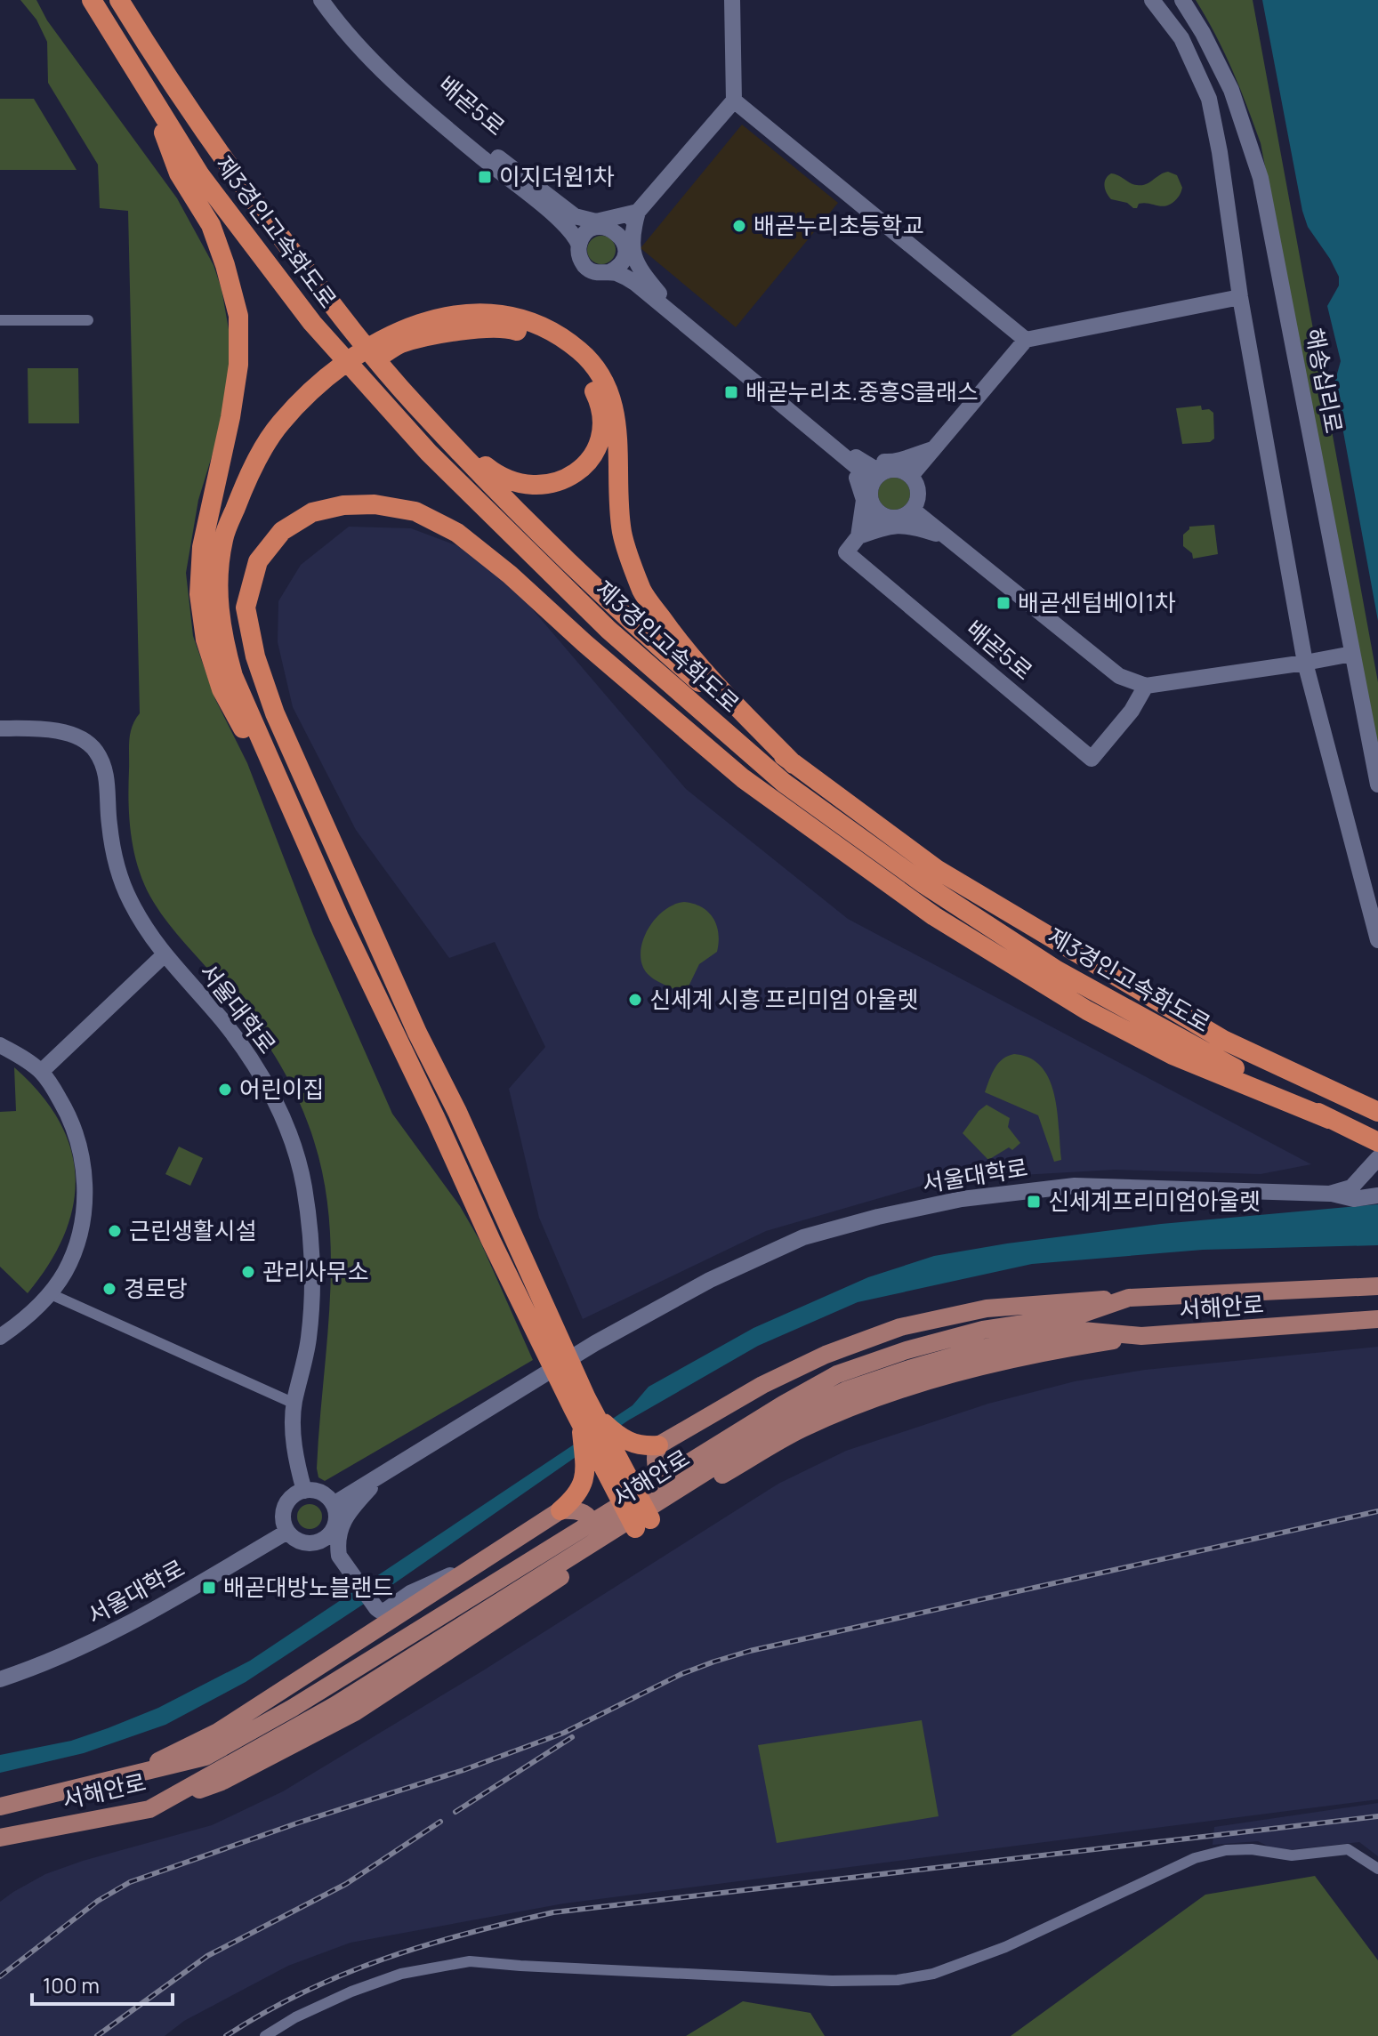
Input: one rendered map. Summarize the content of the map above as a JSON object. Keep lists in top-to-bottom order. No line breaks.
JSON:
{"streets":{"highway":["제3경인고속화도로"],"main road":["서해안로"],"street":["배곧5로","해송십리로","서울대학로"]},"places":{"transit":["이지더원1차","배곧누리초.중흥S클래스","배곧센텀베이1차","신세계프리미엄아울렛","배곧대방노블랜드"],"other":["배곧누리초등학교","신세계 시흥 프리미엄 아울렛","어린이집","근린생활시설","관리사무소","경로당"]},"scale_bar":"100 m"}
